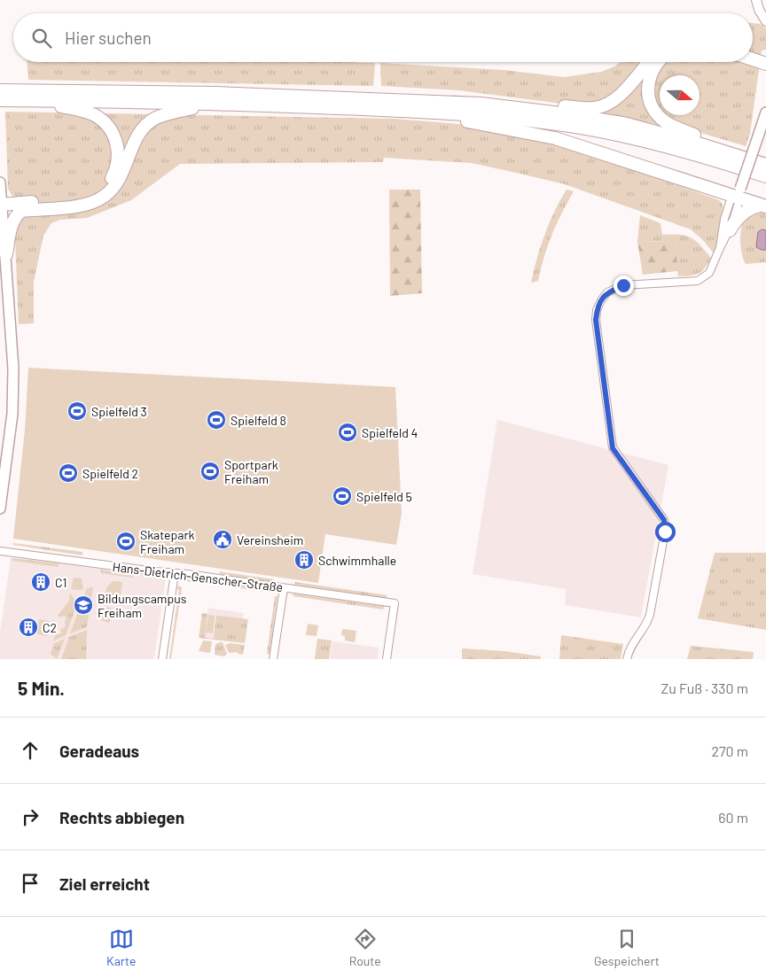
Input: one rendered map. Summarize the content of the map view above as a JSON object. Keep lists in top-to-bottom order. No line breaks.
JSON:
{"streets":{"street":["Hans-Dietrich-Genscher-Straße"]},"places":{"sports":["Spielfeld 3","Spielfeld 8","Spielfeld 4","Sportpark Freiham","Spielfeld 2","Spielfeld 5","Skatepark Freiham"],"public building":["Vereinsheim"],"building":["Schwimmhalle","C1","C2"],"school or university":["Bildungscampus Freiham"]},"north":"right","page":{"search":"Hier suchen","heading":["5 Min.","Zu Fuß · 330 m"],"list":[["Geradeaus","270 m"],["Rechts abbiegen","60 m"],"Ziel erreicht"],"nav":["Karte","Route","Gespeichert"]}}
